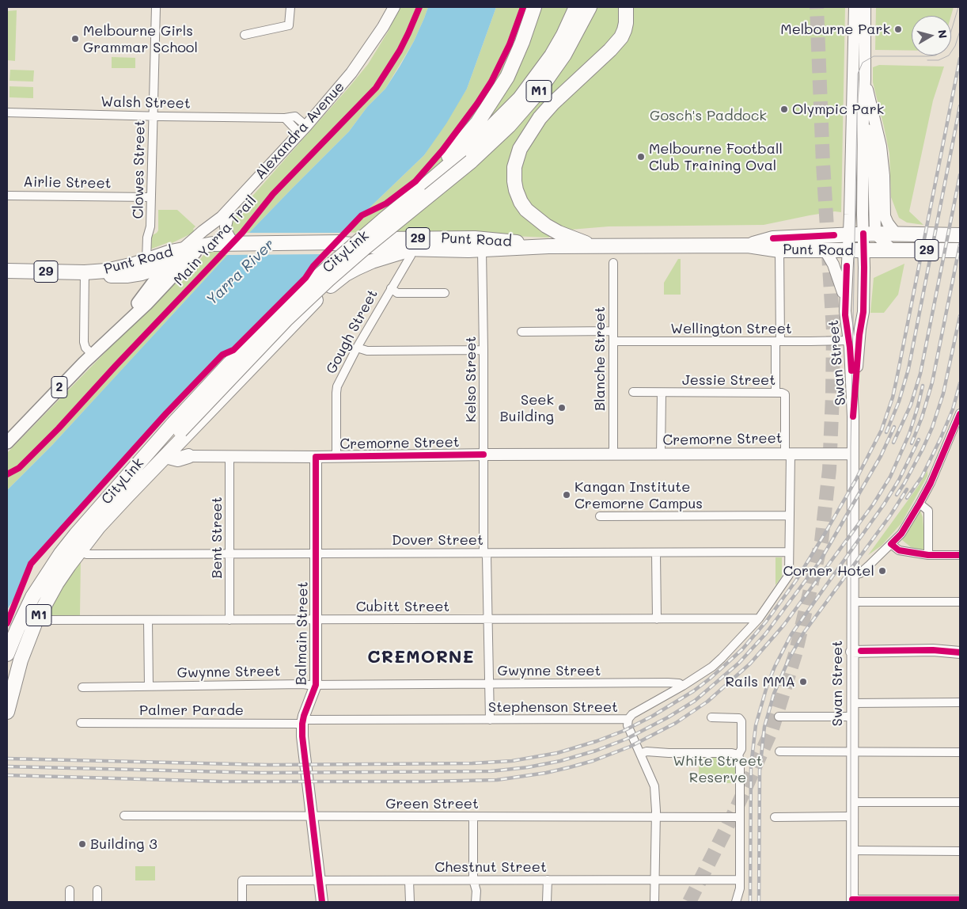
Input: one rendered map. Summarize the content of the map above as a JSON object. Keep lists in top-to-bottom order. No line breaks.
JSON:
{"streets":{"highway":["M1","Alexandra Avenue","29","Punt Road","CityLink","2"],"street":["Walsh Street","Clowes Street","Airlie Street","Wellington Street","Gough Street","Blanche Street","Swan Street","Kelso Street","Jessie Street","Cremorne Street","Bent Street","Dover Street","Cubitt Street","Balmain Street","Gwynne Street","Stephenson Street","Palmer Parade","Green Street","Chestnut Street"],"cycle path":["Main Yarra Trail"]},"crossings":[["M1","CityLink"],["Walsh Street","Alexandra Avenue"],["Walsh Street","Clowes Street"],["Alexandra Avenue","Punt Road"],["Clowes Street","Airlie Street"],["Clowes Street","Punt Road"],["Punt Road","Gough Street"],["Punt Road","Swan Street"],["Punt Road","Kelso Street"],["Wellington Street","Blanche Street"],["Wellington Street","Swan Street"],["Gough Street","Cremorne Street"],["Blanche Street","Cremorne Street"],["Swan Street","Cremorne Street"],["Kelso Street","Cremorne Street"],["Kelso Street","Dover Street"],["Kelso Street","Cubitt Street"],["Kelso Street","Gwynne Street"],["Kelso Street","Stephenson Street"],["Jessie Street","Cremorne Street"],["Jessie Street","Stephenson Street"],["Cremorne Street","Bent Street"],["Cremorne Street","Balmain Street"],["Cremorne Street","Stephenson Street"],["Bent Street","Dover Street"],["Bent Street","Cubitt Street"],["Dover Street","Balmain Street"],["Dover Street","Stephenson Street"],["Cubitt Street","Balmain Street"],["Cubitt Street","Stephenson Street"],["Balmain Street","Gwynne Street"],["Balmain Street","Stephenson Street"],["Balmain Street","Palmer Parade"],["Balmain Street","Green Street"],["Balmain Street","Chestnut Street"],["Gwynne Street","Stephenson Street"],["Stephenson Street","Palmer Parade"]],"districts":["CREMORNE"],"water":["Yarra River"],"parks":["Gosch's Paddock","White Street Reserve"],"places":["Melbourne Park","Melbourne Girls Grammar School","Olympic Park","Melbourne Football Club Training Oval","Seek Building","Kangan Institute Cremorne Campus","Corner Hotel","Rails MMA","Building 3"],"north":"right"}
